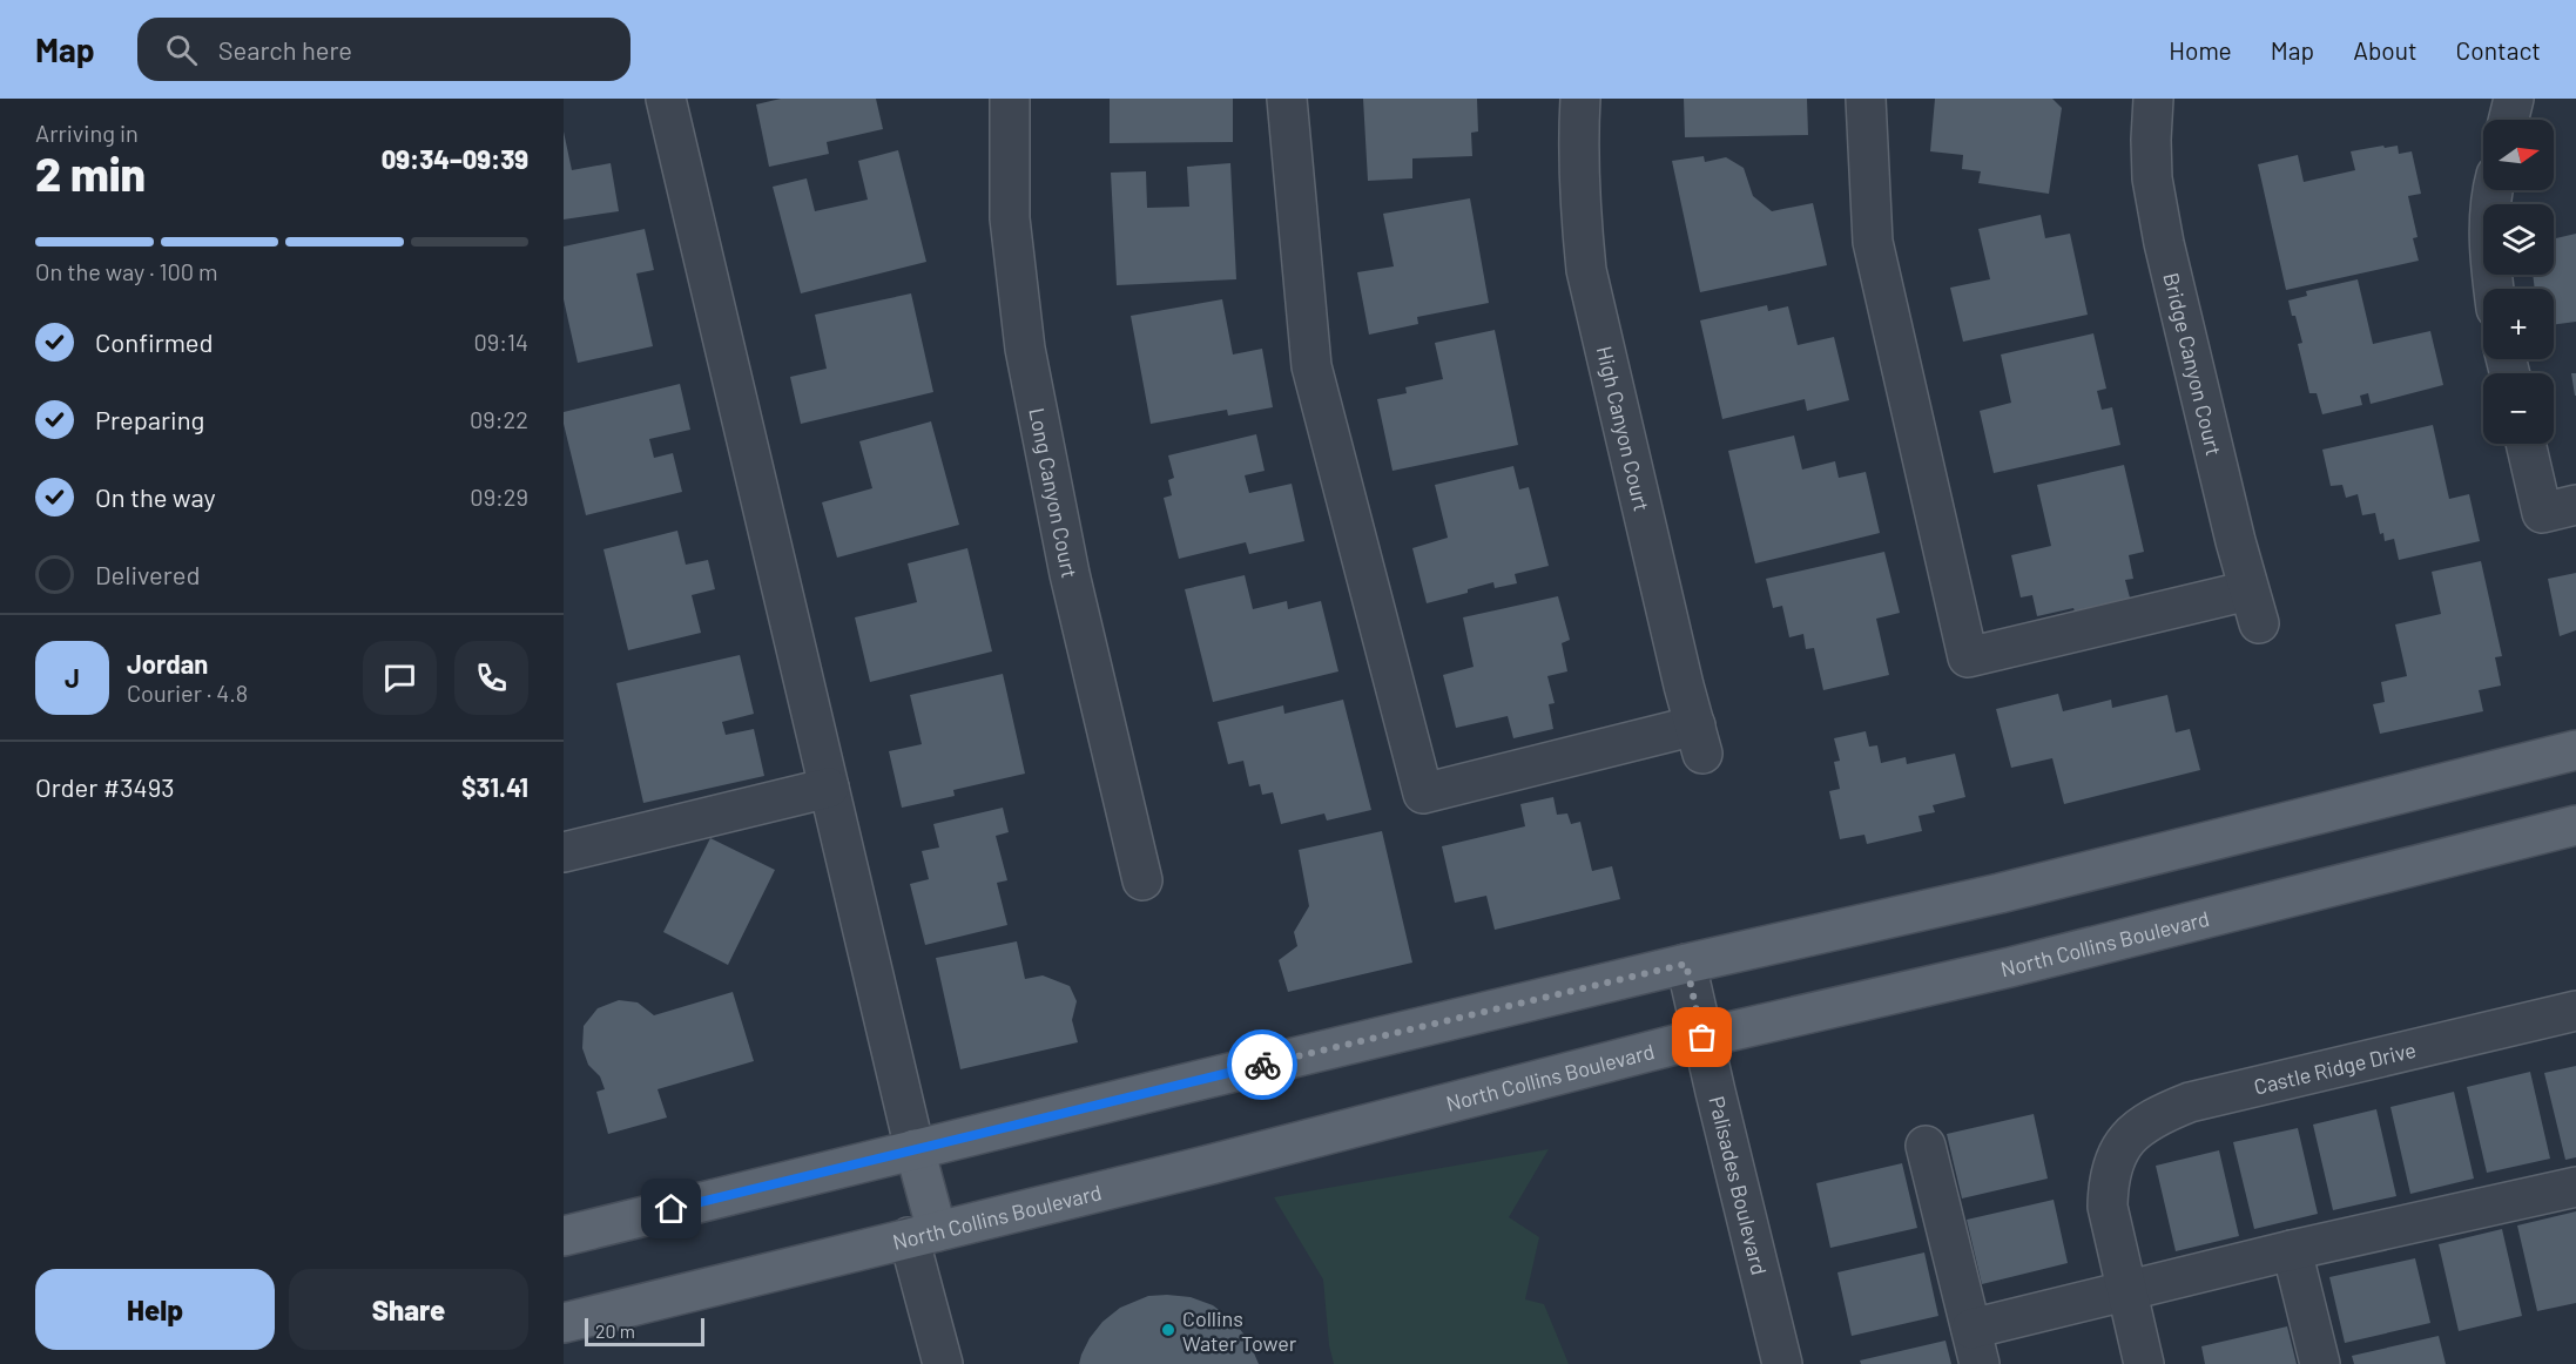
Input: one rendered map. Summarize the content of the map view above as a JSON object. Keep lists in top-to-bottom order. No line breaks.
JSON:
{"streets":{"main road":["North Collins Boulevard"],"street":["Bridge Canyon Court","High Canyon Court","Long Canyon Court","Castle Ridge Drive","Palisades Boulevard"]},"crossings":[["North Collins Boulevard","Palisades Boulevard"]],"places":["Collins Water Tower"],"scale_bar":"20 m","north":"right","page":{"header":"Map","search":"Search here","nav":["Home","Map","About","Contact"],"heading":["2 min","Arriving in","09:34–09:39"],"panel":["Jordan","Courier · 4.8","Order #3493","$31.41"],"map_buttons":["+","−"],"bar":"On the way · 100 m","list":[["Confirmed","09:14"],["Preparing","09:22"],["On the way","09:29"],"Delivered"],"round":"J","buttons":["Help","Share"],"scale":"20 m"}}
